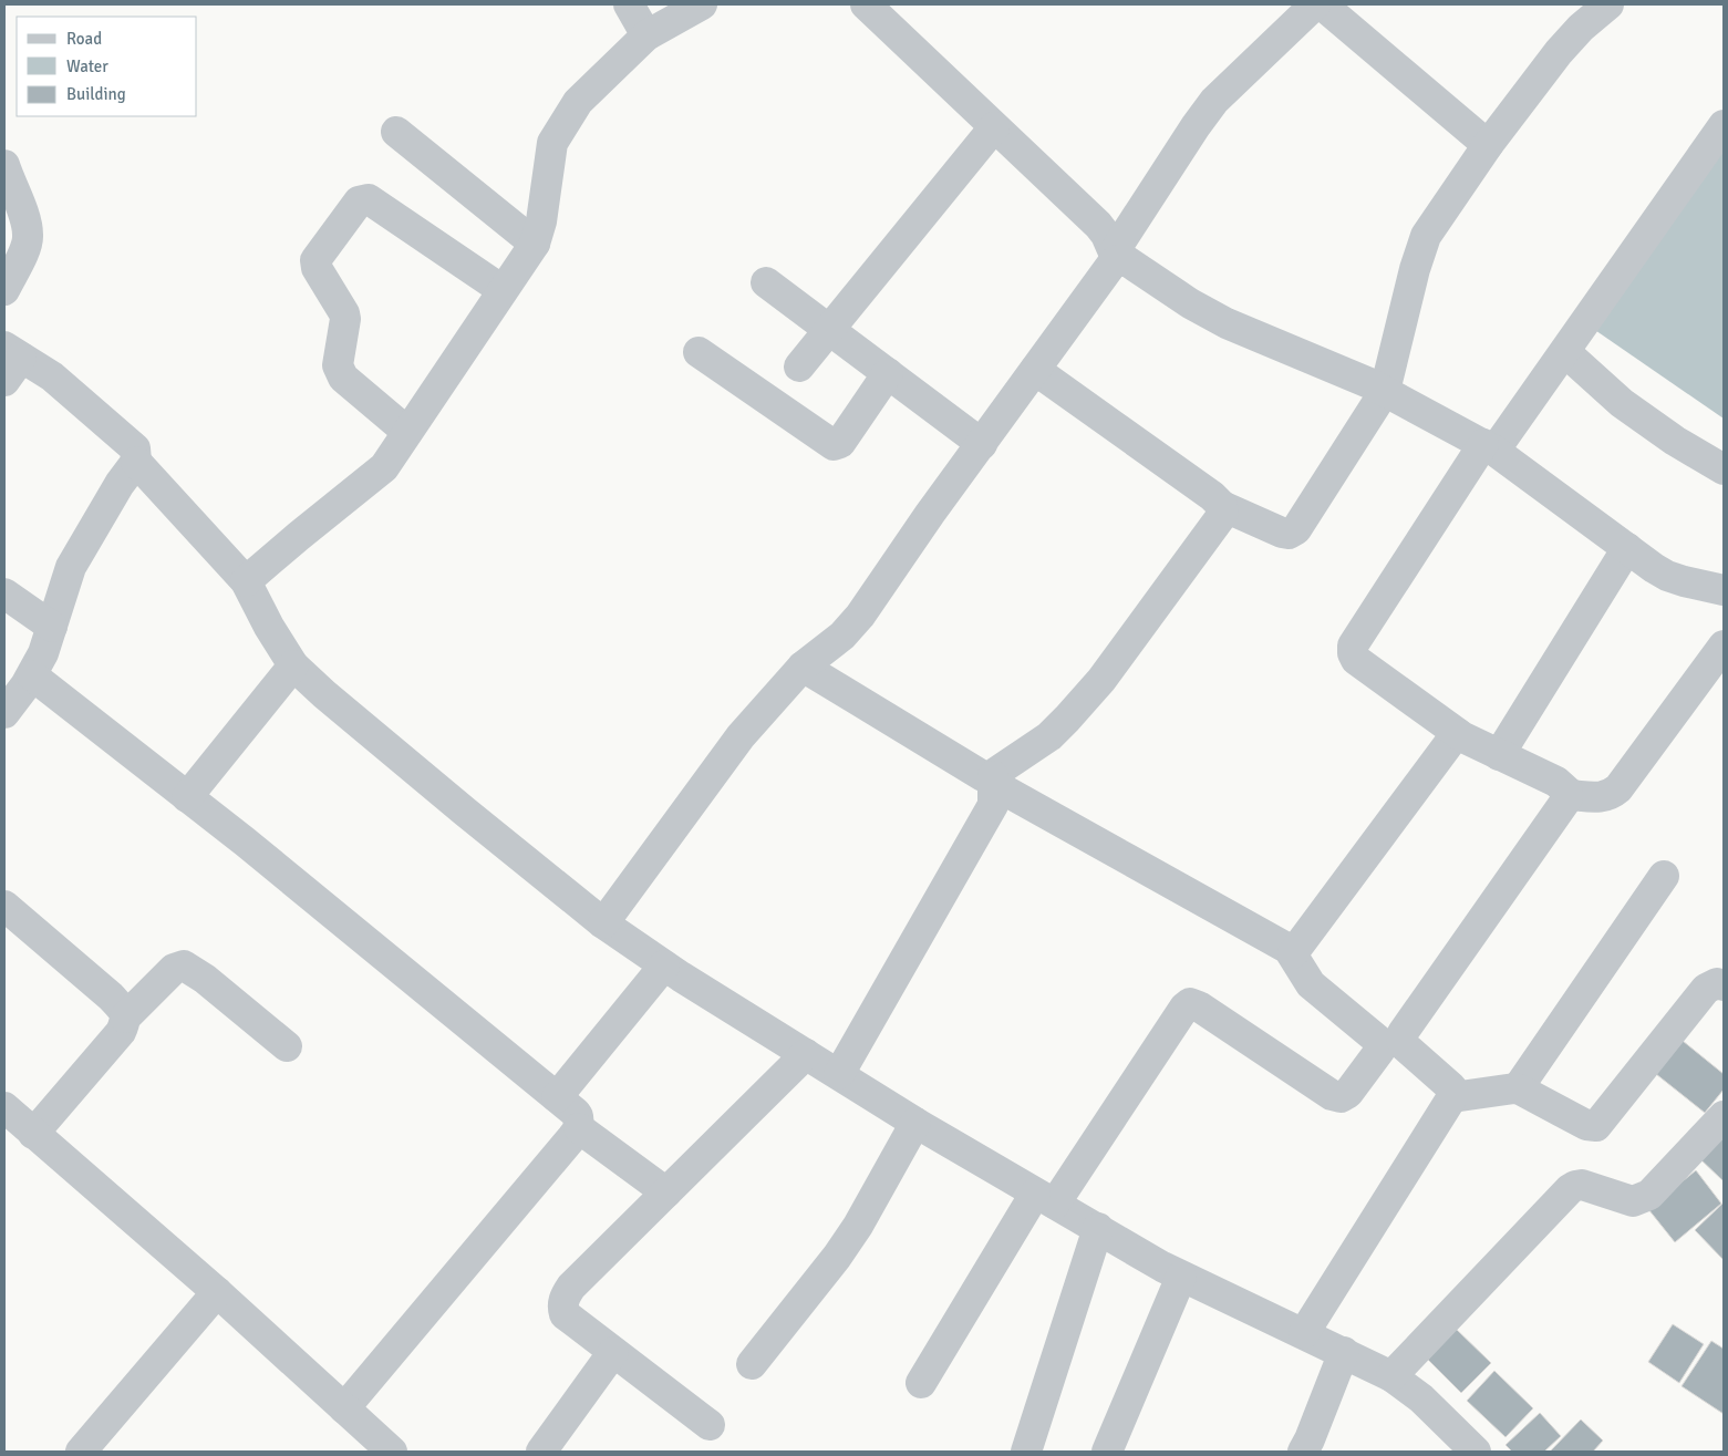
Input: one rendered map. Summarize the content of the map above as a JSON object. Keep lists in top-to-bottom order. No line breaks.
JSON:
{"legend":["Road","Water","Building"]}
